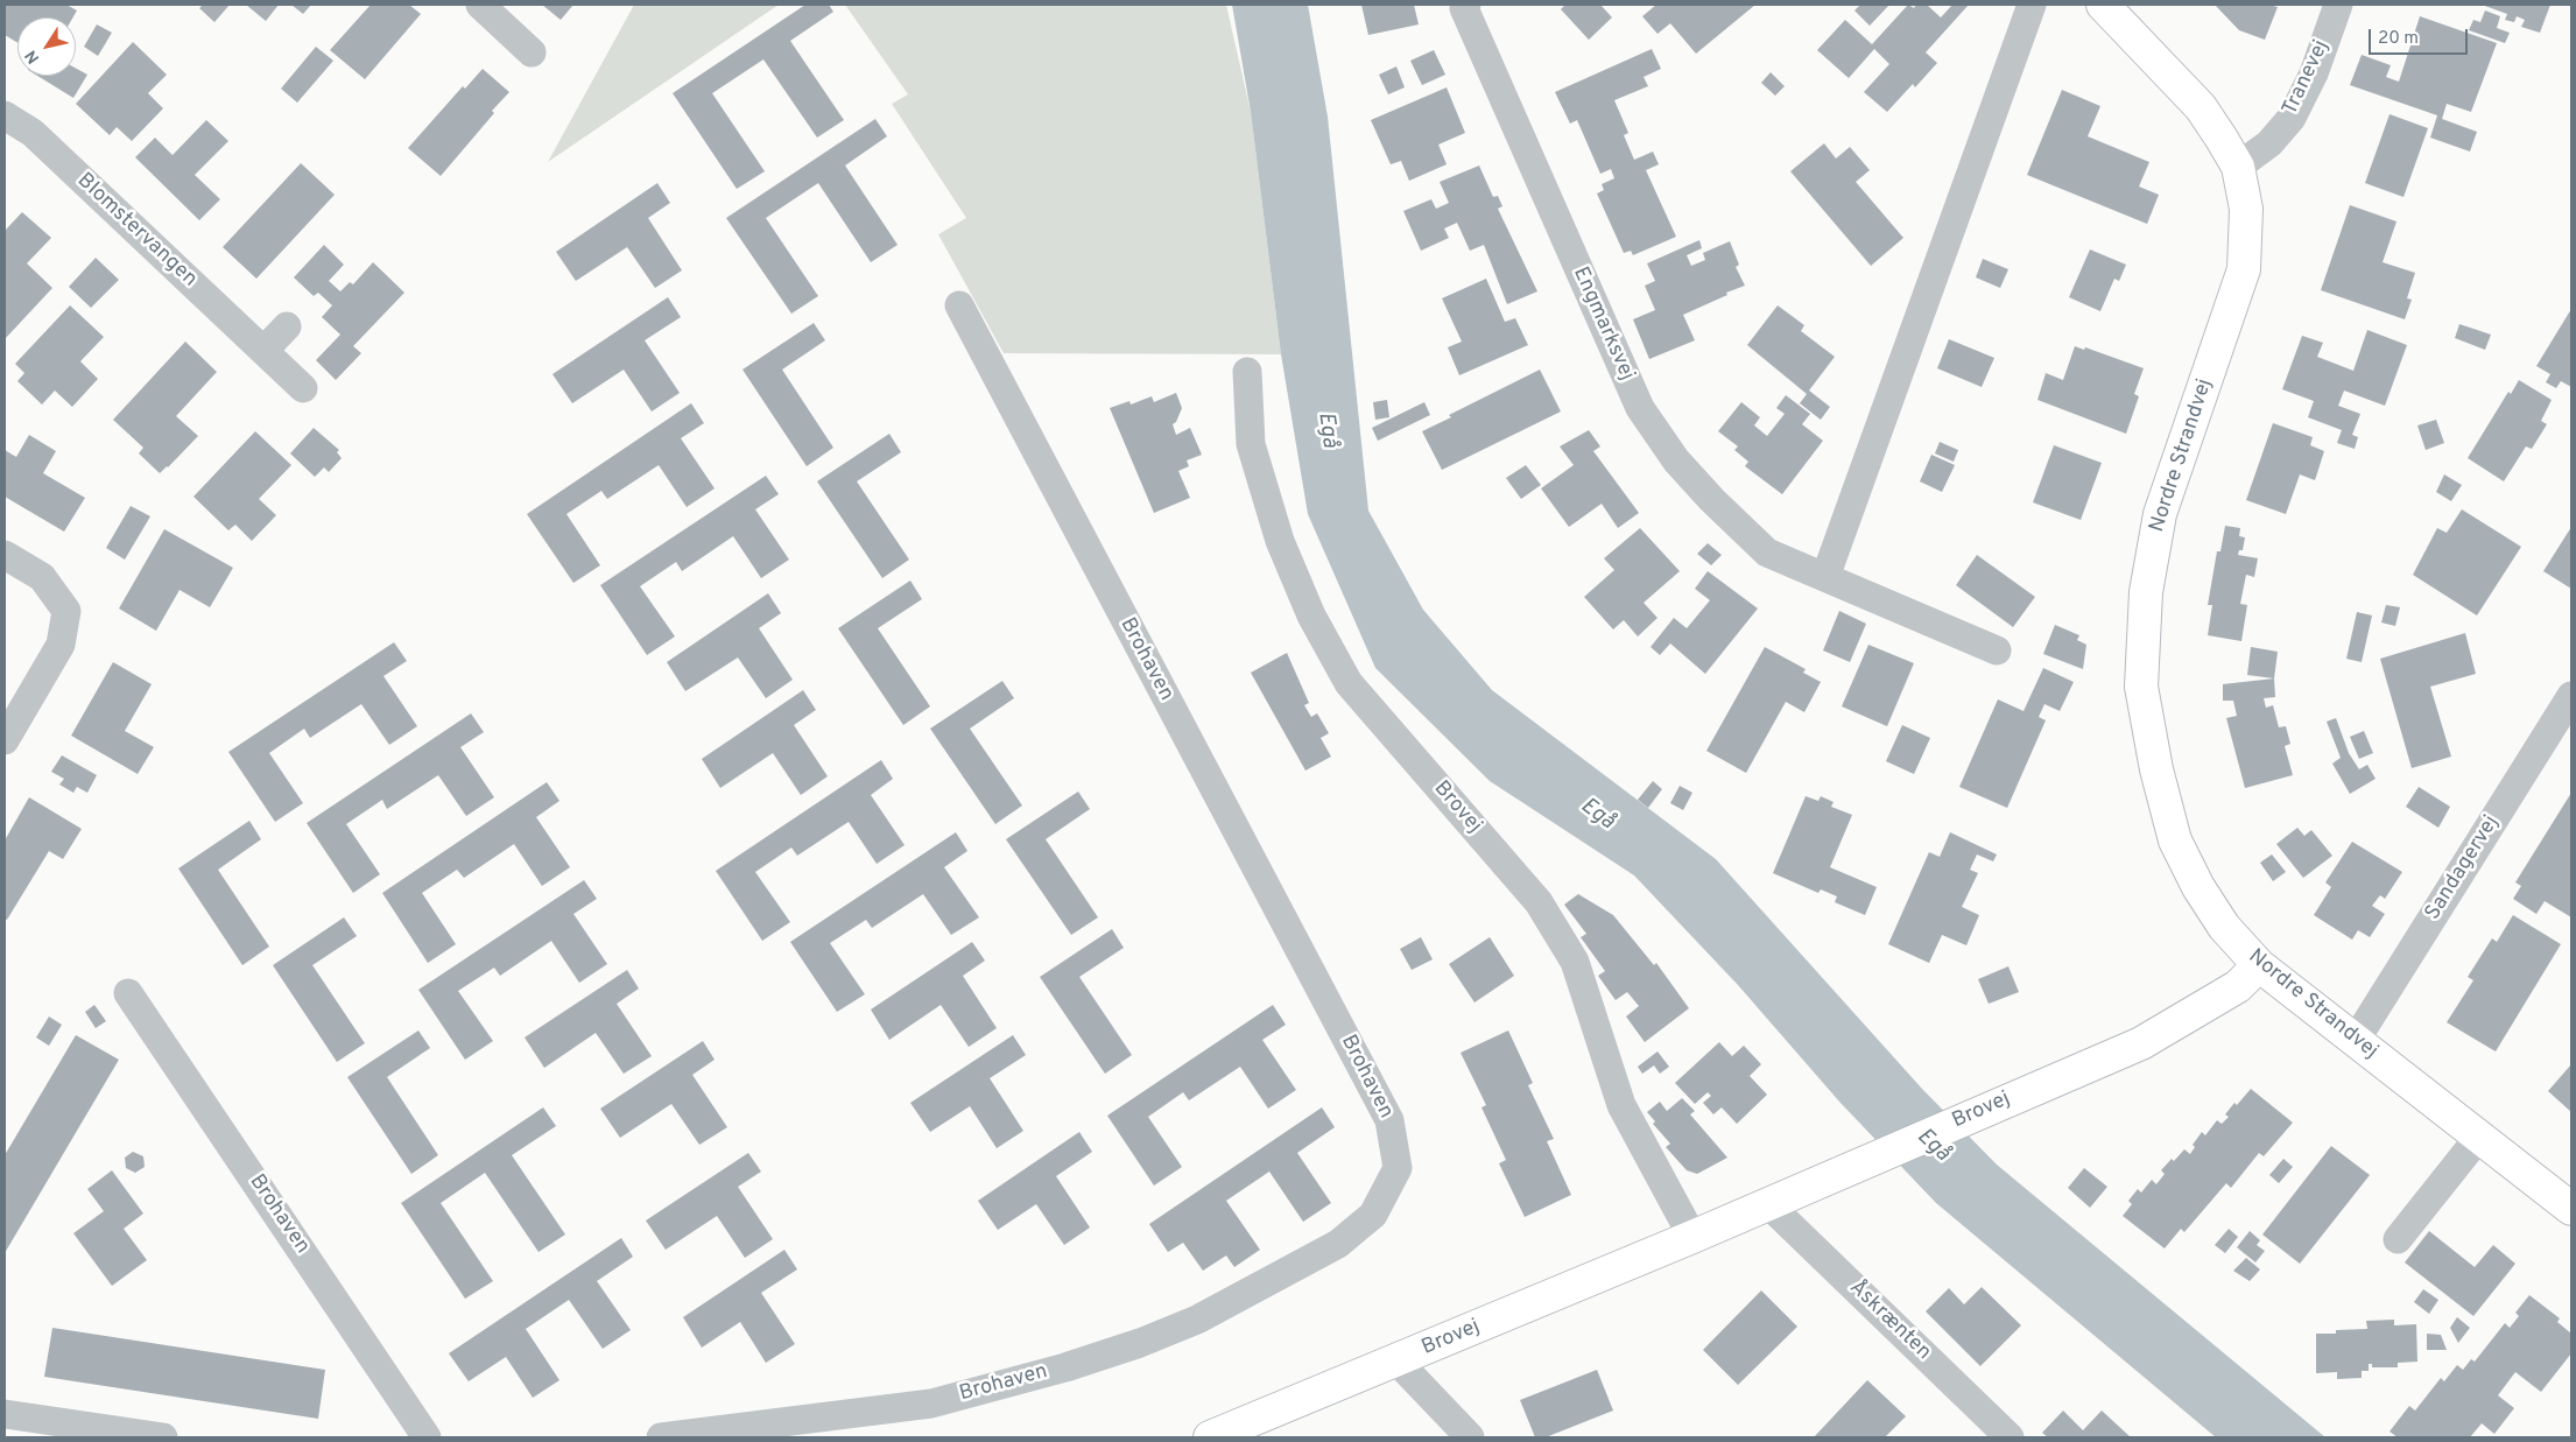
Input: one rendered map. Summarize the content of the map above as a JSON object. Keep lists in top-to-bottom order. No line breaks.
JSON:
{"streets":{"street":["Tranevej","Blomstervangen","Engmarksvej","Nordre Strandvej","Brohaven","Brovej","Sandagervej","Åskrænten"]},"crossings":[["Tranevej","Nordre Strandvej"],["Nordre Strandvej","Brovej"],["Nordre Strandvej","Sandagervej"],["Brovej","Åskrænten"]],"water":["Egå"],"scale_bar":"20 m","north":"bottom left"}
